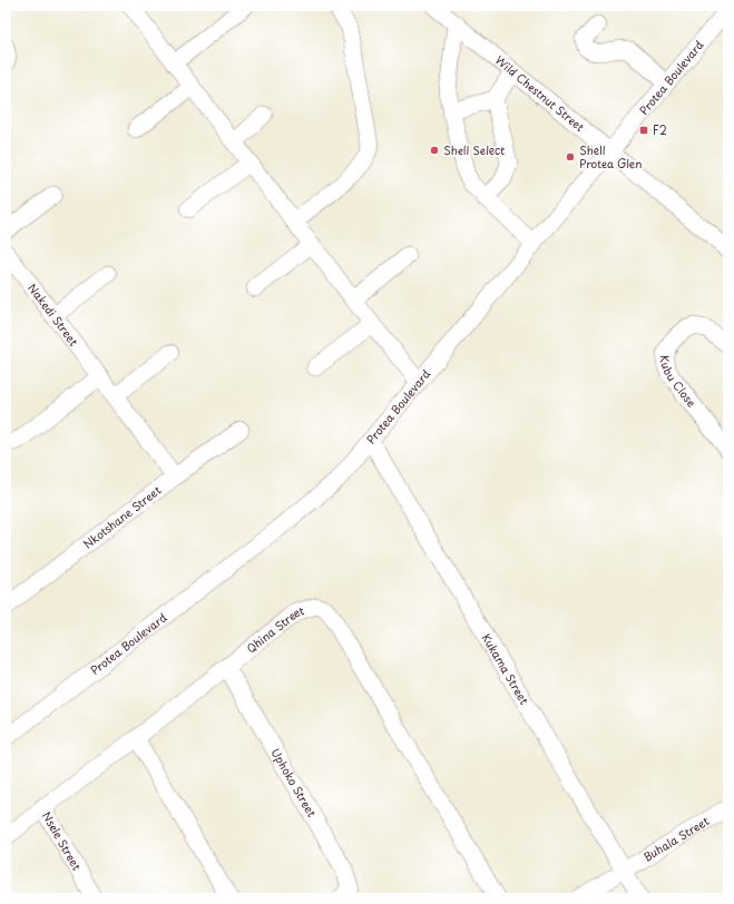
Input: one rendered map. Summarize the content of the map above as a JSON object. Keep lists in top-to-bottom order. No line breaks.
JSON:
{"streets":{"street":["Protea Boulevard","Wild Chestnut Street","Nakedi Street","Kubu Close","Nkotshane Street","Qhina Street","Kukama Street","Uphoko Street","Buhala Street","Nsele Street"]},"crossings":[["Protea Boulevard","Wild Chestnut Street"],["Protea Boulevard","Kukama Street"],["Nakedi Street","Nkotshane Street"],["Qhina Street","Uphoko Street"],["Qhina Street","Nsele Street"],["Kukama Street","Buhala Street"]],"places":{"transit":["F2"],"other":["Shell Select","Shell Protea Glen"]}}
